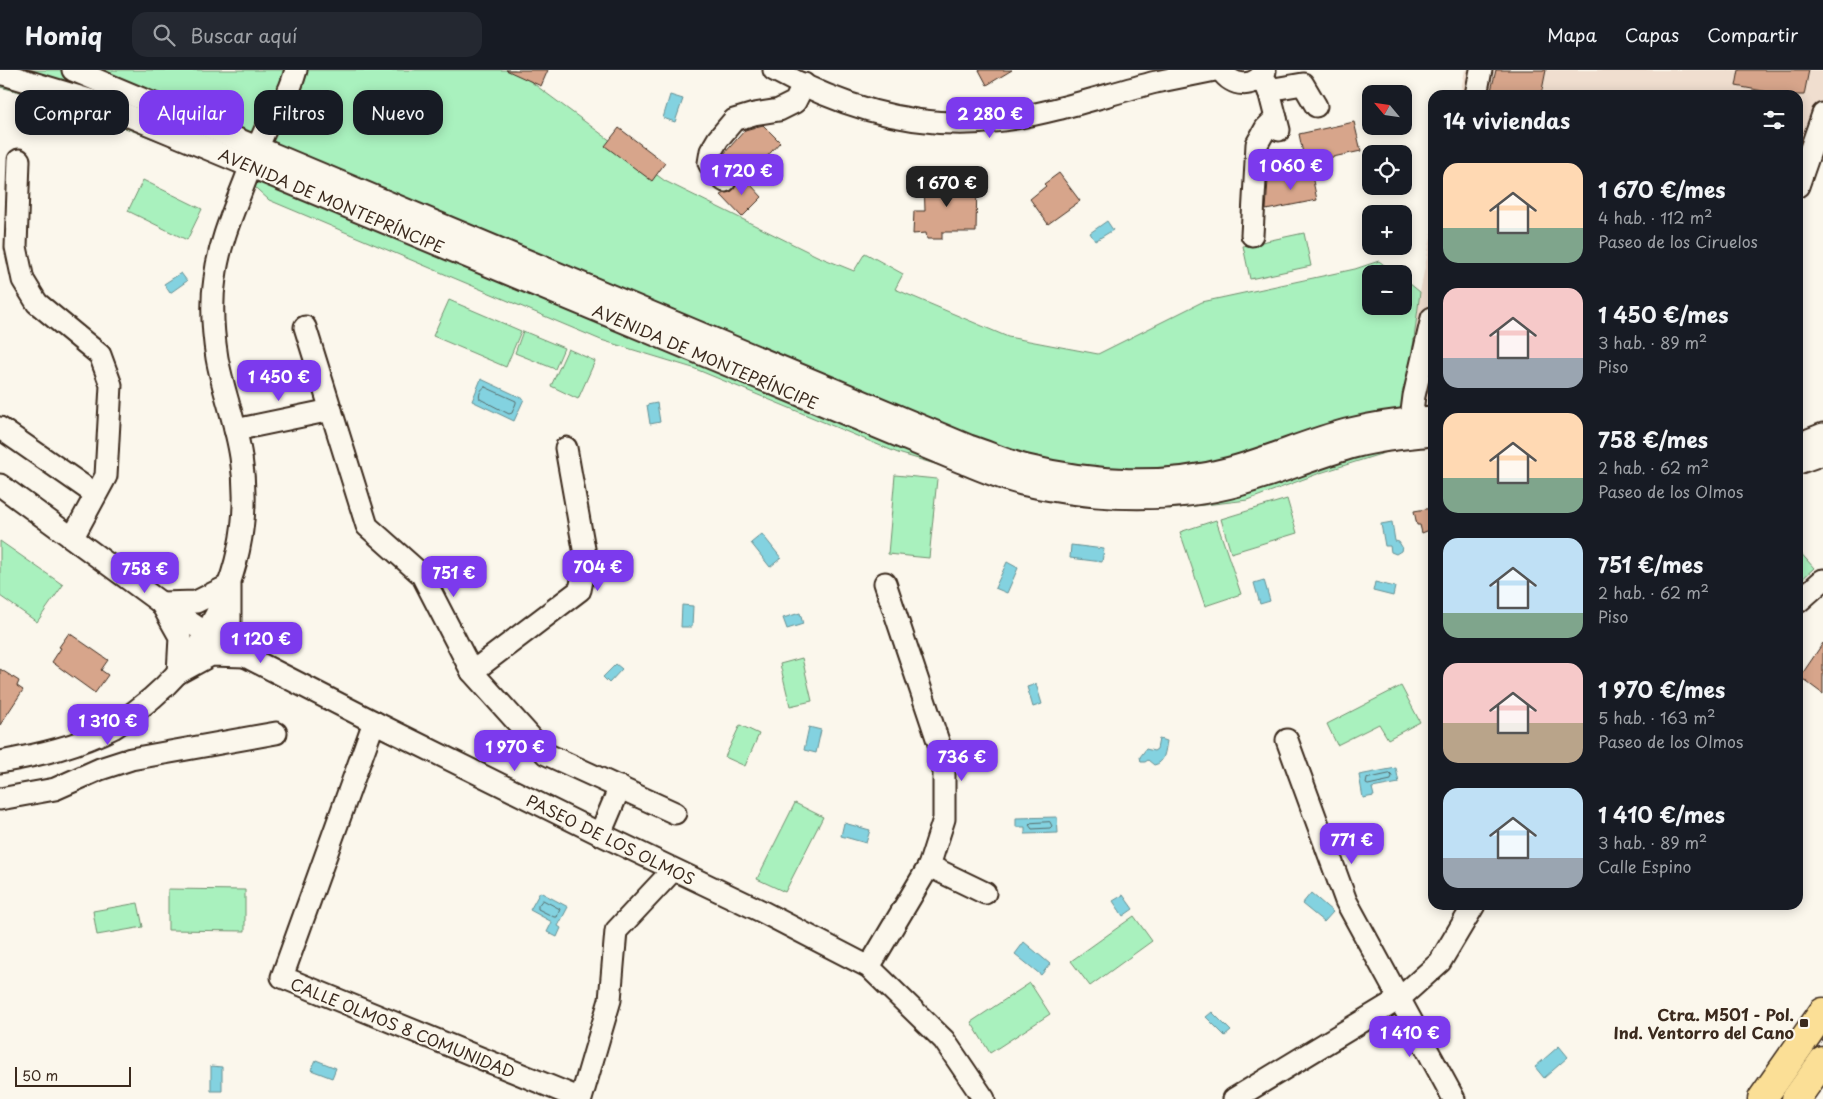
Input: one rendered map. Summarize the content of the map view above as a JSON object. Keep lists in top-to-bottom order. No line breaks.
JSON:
{"streets":{"street":["AVENIDA DE MONTEPRÍNCIPE","PASEO DE LOS OLMOS","CALLE OLMOS 8 COMUNIDAD"]},"crossings":[["PASEO DE LOS OLMOS","CALLE OLMOS 8 COMUNIDAD"]],"places":{"transit":["Ctra. M501 - Pol. Ind. Ventorro del Cano"]},"scale_bar":"50 m","north":"top left","page":{"header":"Homiq","search":"Buscar aquí","nav":["Mapa","Capas","Compartir"],"map_buttons":["+","−"],"chip":["Comprar","Alquilar","Filtros","Nuevo"],"heading":"14 viviendas","price":["2 280 €","1 060 €","1 720 €","1 670 €","1 450 €","704 €","758 €","751 €","1 120 €","1 310 €","1 970 €","736 €","771 €","1 410 €"],"list":[{"name":"1 670 €/mes","note":"4 hab. · 112 m² · Paseo de los Ciruelos"},{"name":"1 450 €/mes","note":"3 hab. · 89 m² · Piso"},{"name":"758 €/mes","note":"2 hab. · 62 m² · Paseo de los Olmos"},{"name":"751 €/mes","note":"2 hab. · 62 m² · Piso"},{"name":"1 970 €/mes","note":"5 hab. · 163 m² · Paseo de los Olmos"},{"name":"1 410 €/mes","note":"3 hab. · 89 m² · Calle Espino"}],"scale":"50 m"}}
